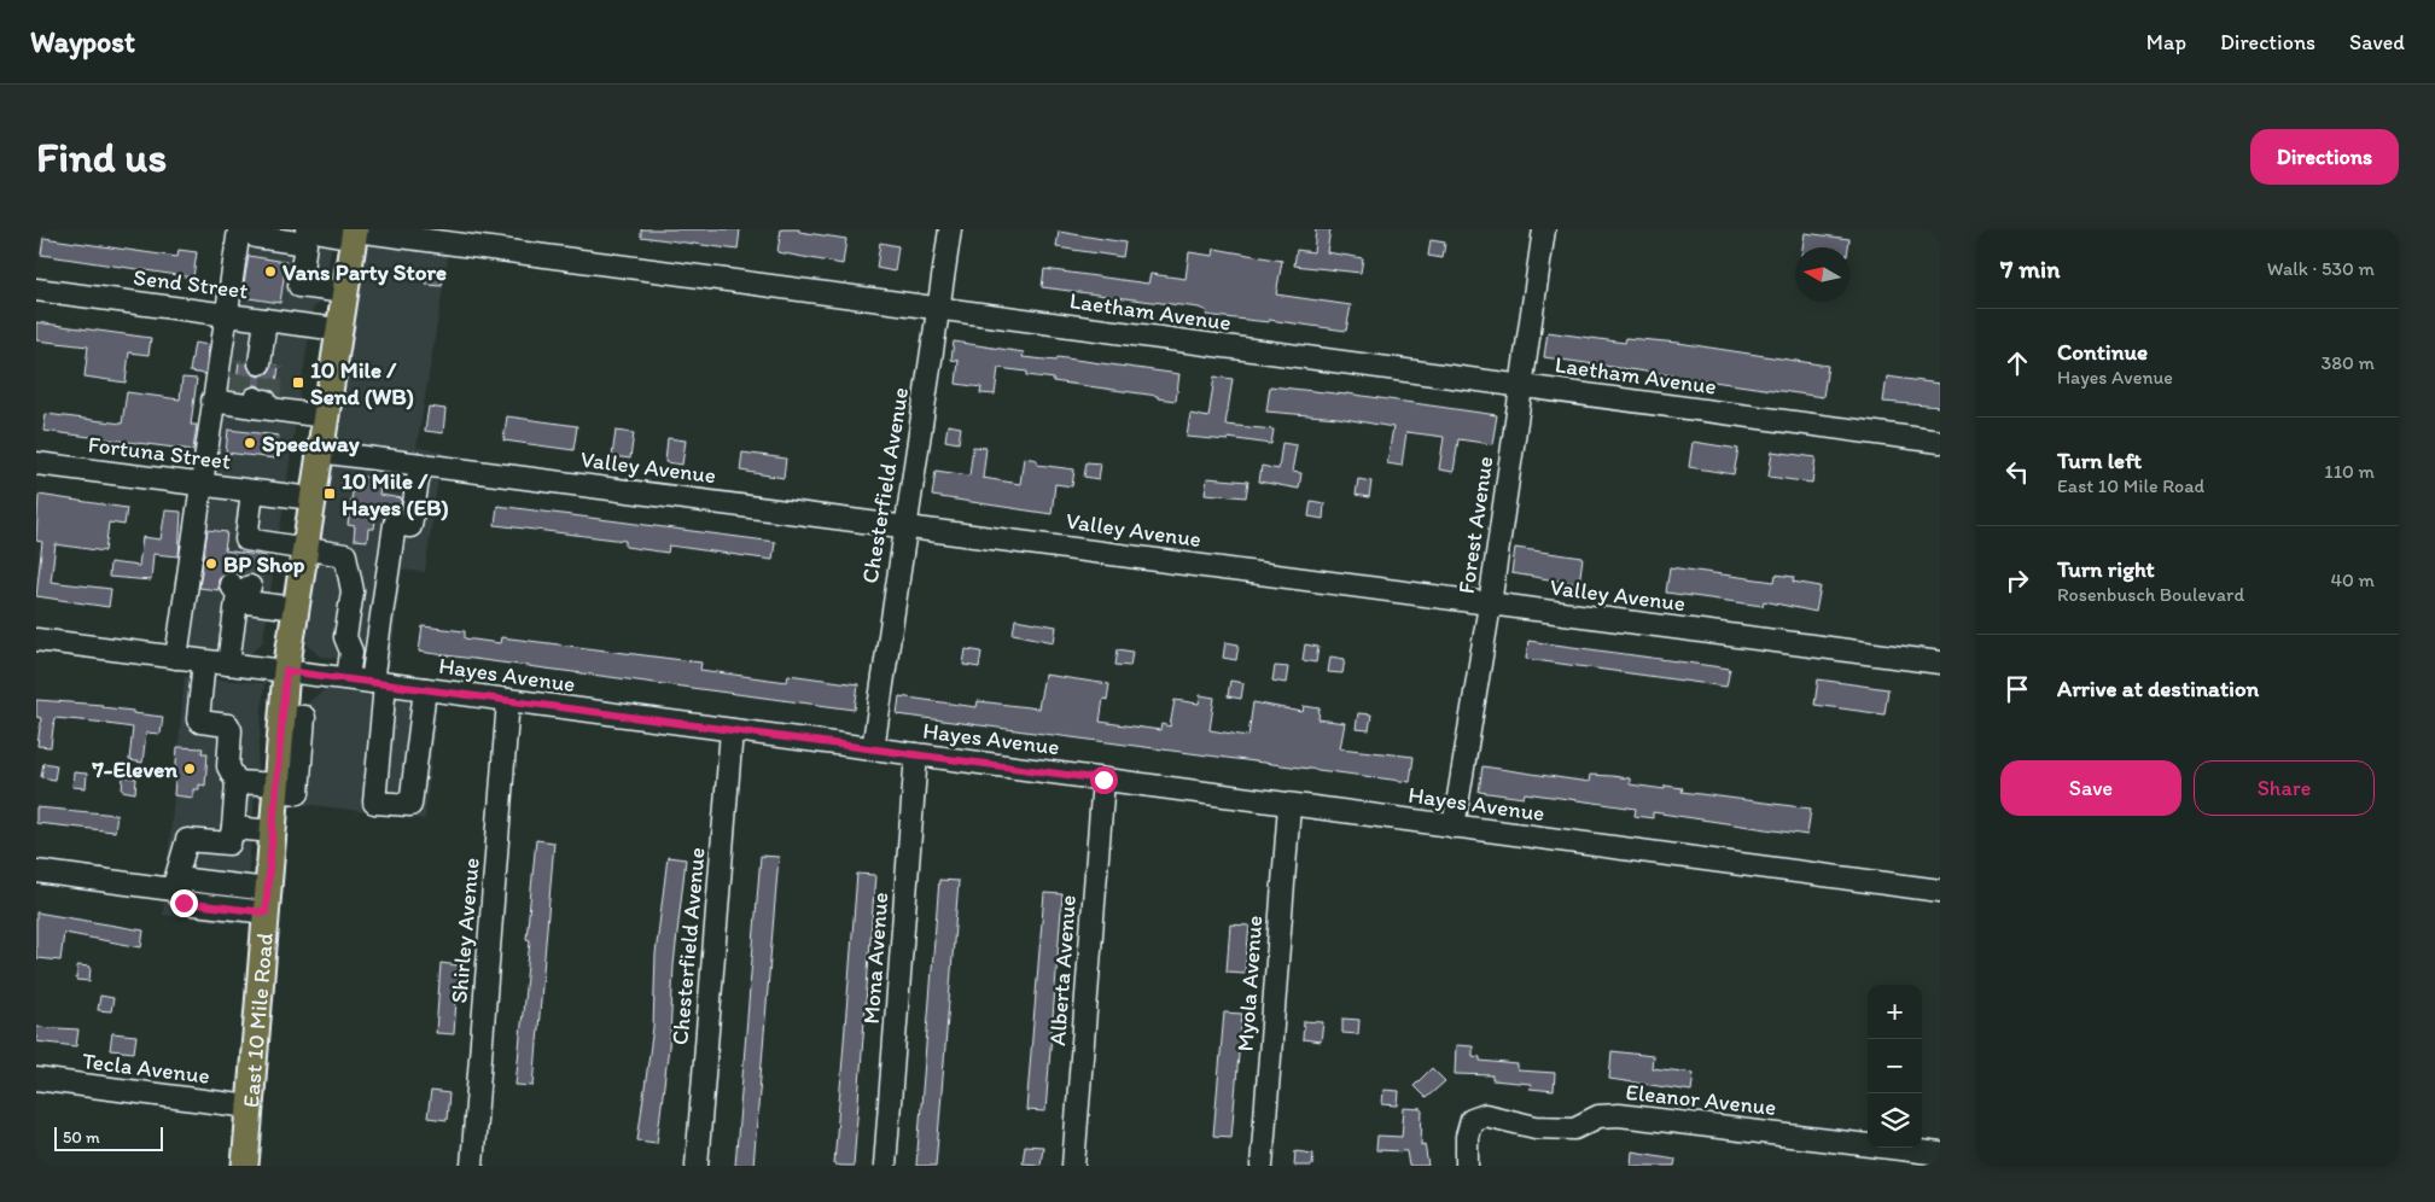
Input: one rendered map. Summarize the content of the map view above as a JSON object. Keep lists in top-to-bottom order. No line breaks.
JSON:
{"streets":{"main road":["East 10 Mile Road"],"street":["Send Street","Laetham Avenue","Fortuna Street","Valley Avenue","Chesterfield Avenue","Forest Avenue","Hayes Avenue","Shirley Avenue","Mona Avenue","Alberta Avenue","Myola Avenue","Tecla Avenue","Eleanor Avenue"]},"crossings":[["Send Street","East 10 Mile Road"],["Laetham Avenue","Chesterfield Avenue"],["Laetham Avenue","Forest Avenue"],["Laetham Avenue","East 10 Mile Road"],["Fortuna Street","East 10 Mile Road"],["Valley Avenue","Chesterfield Avenue"],["Valley Avenue","Forest Avenue"],["Valley Avenue","East 10 Mile Road"],["Chesterfield Avenue","Hayes Avenue"],["Forest Avenue","Hayes Avenue"],["Hayes Avenue","Shirley Avenue"],["Hayes Avenue","Mona Avenue"],["Hayes Avenue","Alberta Avenue"],["Hayes Avenue","Myola Avenue"],["Hayes Avenue","East 10 Mile Road"],["East 10 Mile Road","Tecla Avenue"]],"places":{"other":["Vans Party Store","Speedway","BP Shop","7-Eleven"],"transit":["10 Mile / Send (WB)","10 Mile / Hayes (EB)"]},"scale_bar":"50 m","north":"left","page":{"header":"Waypost","nav":["Map","Directions","Saved"],"buttons":["Directions",["Save","Share"]],"title":"Find us","heading":["7 min","Walk · 530 m"],"list":[["Continue","Hayes Avenue","380 m"],["Turn left","East 10 Mile Road","110 m"],["Turn right","Rosenbusch Boulevard","40 m"],"Arrive at destination"],"map_buttons":["+","−"],"scale":"50 m"}}
